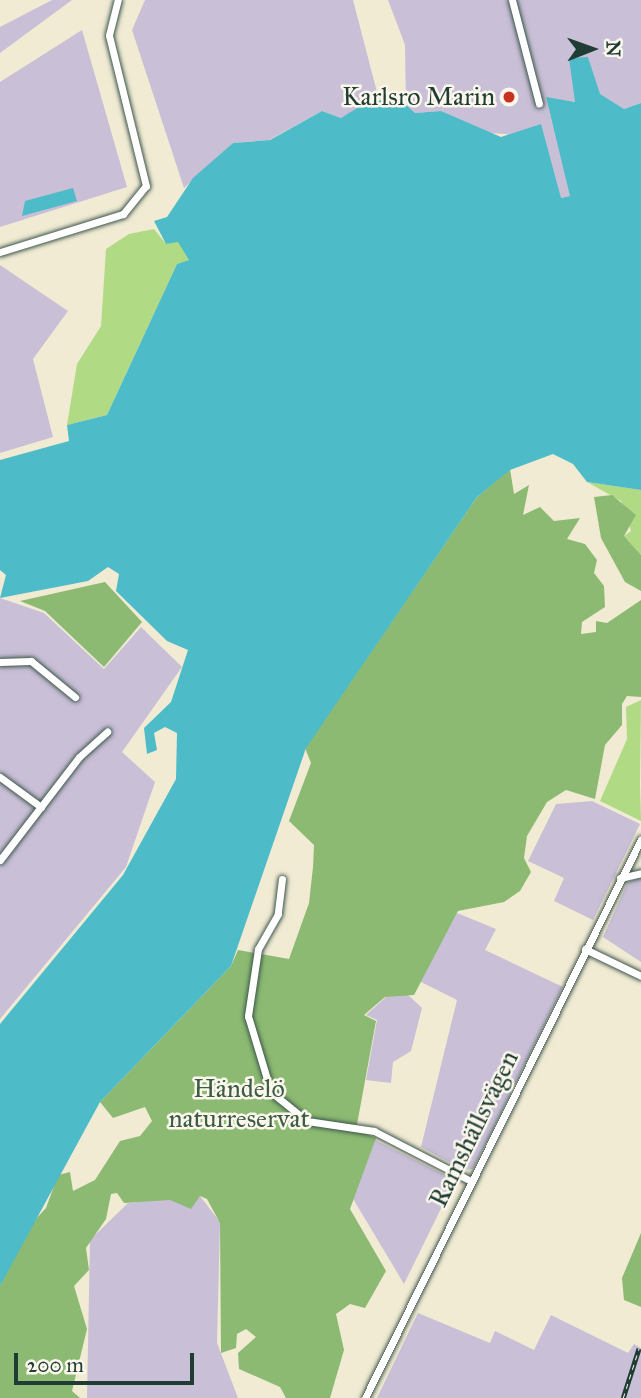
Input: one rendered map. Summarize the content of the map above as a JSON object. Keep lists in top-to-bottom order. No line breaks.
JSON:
{"streets":{"street":["Ramshällsvägen"]},"parks":["Händelö naturreservat"],"places":["Karlsro Marin"],"scale_bar":"200 m","north":"right"}
